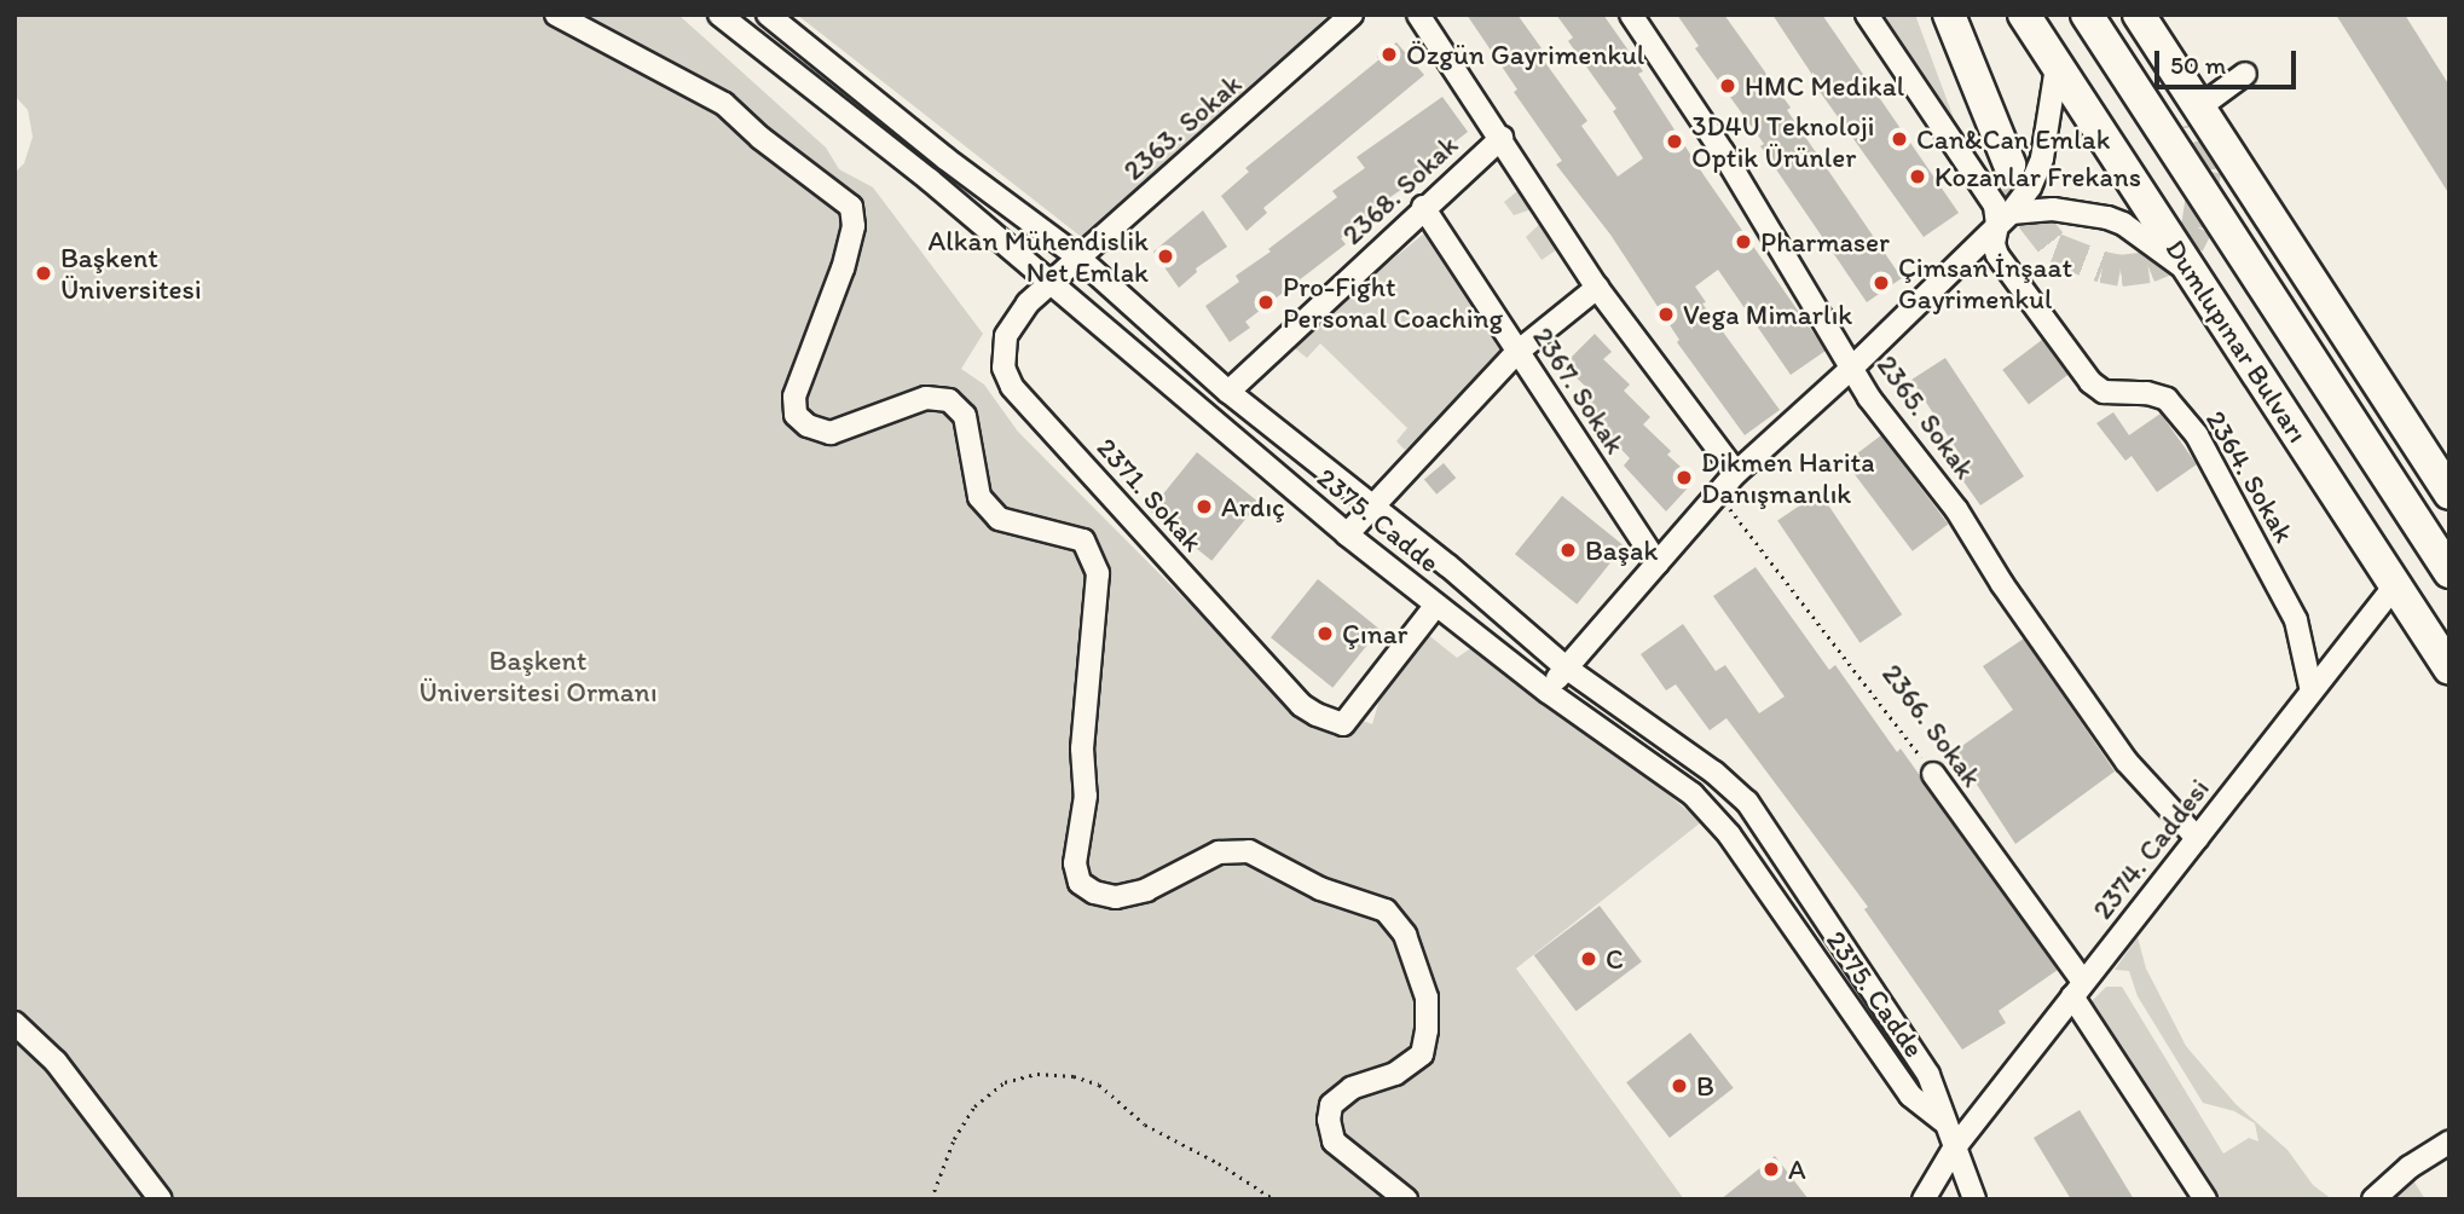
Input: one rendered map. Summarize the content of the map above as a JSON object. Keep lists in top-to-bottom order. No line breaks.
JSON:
{"streets":{"highway":["Dumlupınar Bulvarı"],"street":["2363. Sokak","2368. Sokak","2367. Sokak","2365. Sokak","2364. Sokak","2371. Sokak","2375. Cadde","2366. Sokak","2374. Caddesi"]},"crossings":[["2363. Sokak","2371. Sokak"],["2363. Sokak","2375. Cadde"],["2368. Sokak","2367. Sokak"],["2368. Sokak","2375. Cadde"],["Dumlupınar Bulvarı","2374. Caddesi"],["2365. Sokak","2374. Caddesi"],["2364. Sokak","2374. Caddesi"],["2371. Sokak","2375. Cadde"],["2375. Cadde","2374. Caddesi"],["2366. Sokak","2374. Caddesi"]],"parks":["Başkent Üniversitesi Ormanı"],"places":["Özgün Gayrimenkul","HMC Medikal","Can&Can Emlak","3D4U Teknoloji Optik Ürünler","Kozanlar Frekans","Pharmaser","Alkan Mühendislik Net Emlak","Başkent Üniversitesi","Çimsan İnşaat Gayrimenkul","Pro-Fight Personal Coaching","Vega Mimarlık","Dikmen Harita Danışmanlık","Ardıç","Başak","Çınar","C","B","A"],"scale_bar":"50 m"}
